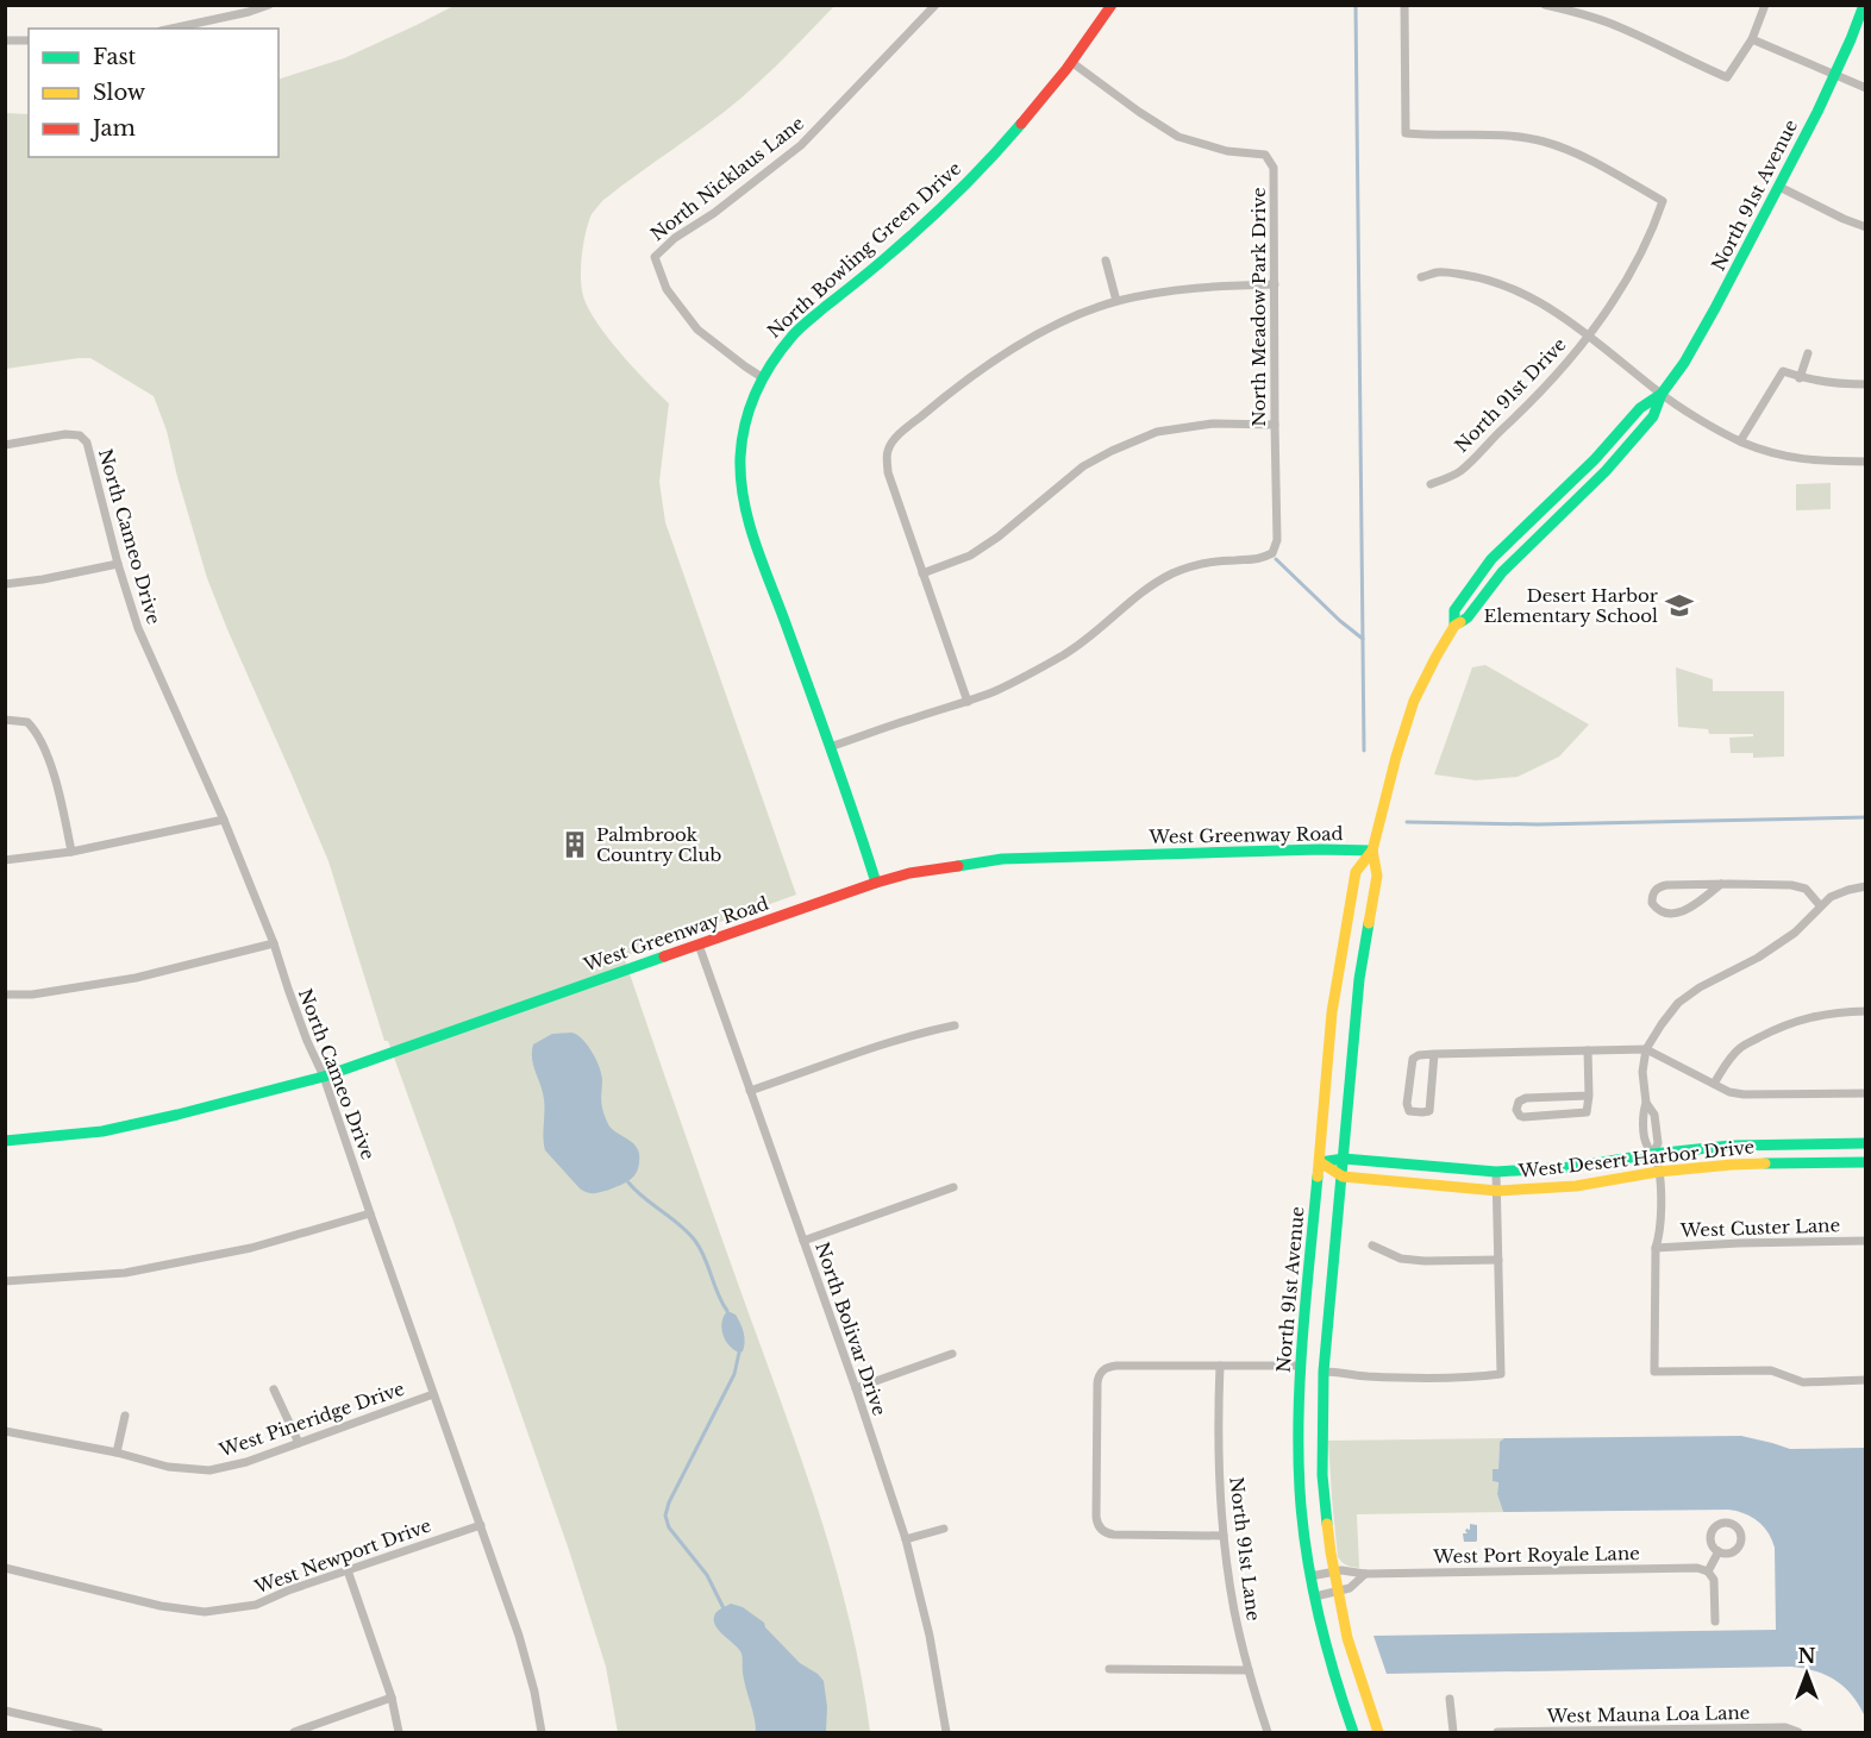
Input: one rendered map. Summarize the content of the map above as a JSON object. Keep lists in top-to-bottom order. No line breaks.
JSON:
{"streets":{"street":["North Nicklaus Lane","North 91st Avenue","North Bowling Green Drive","North Meadow Park Drive","North 91st Drive","North Cameo Drive","West Greenway Road","West Desert Harbor Drive","West Custer Lane","North Bolivar Drive","West Pineridge Drive","North 91st Lane","West Port Royale Lane","West Newport Drive","West Mauna Loa Lane"]},"crossings":[["North Nicklaus Lane","North Bowling Green Drive"],["North 91st Avenue","West Greenway Road"],["North 91st Avenue","West Desert Harbor Drive"],["North 91st Avenue","West Port Royale Lane"],["North Bowling Green Drive","North Meadow Park Drive"],["North Bowling Green Drive","West Greenway Road"],["North Cameo Drive","West Greenway Road"],["North Cameo Drive","West Pineridge Drive"],["North Cameo Drive","West Newport Drive"],["West Greenway Road","North Bolivar Drive"]],"places":{"school or university":["Desert Harbor Elementary School"],"building":["Palmbrook Country Club"]},"legend":["Fast","Slow","Jam"],"north":"top"}
